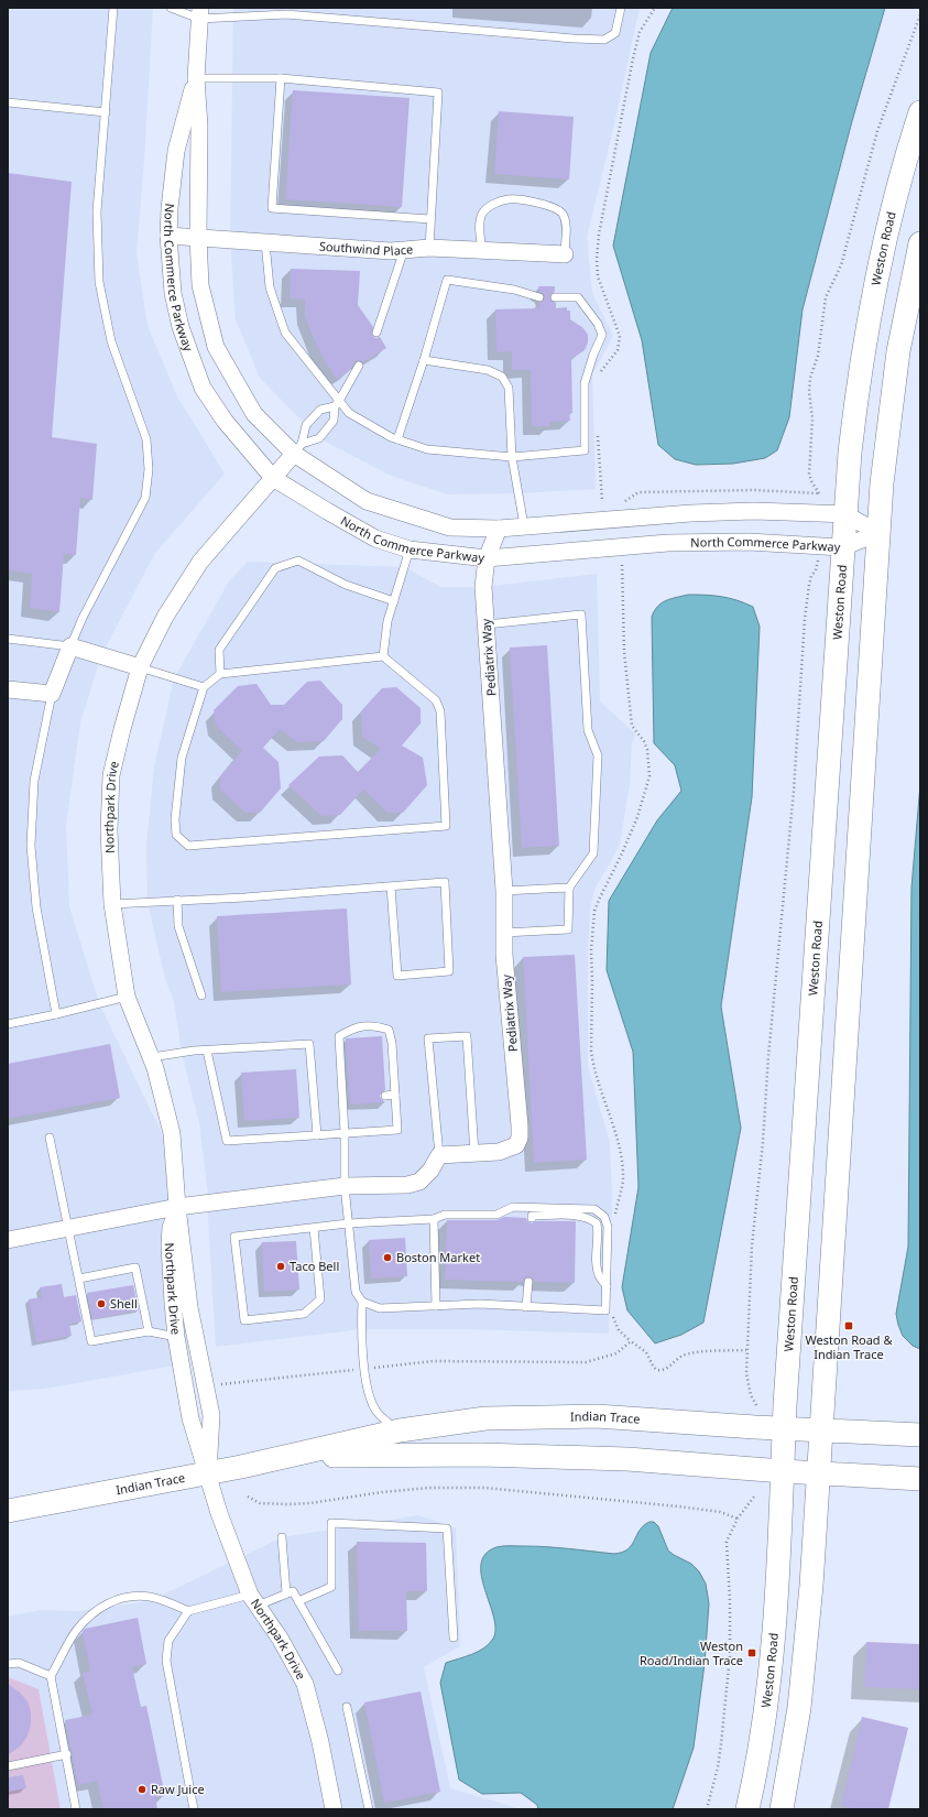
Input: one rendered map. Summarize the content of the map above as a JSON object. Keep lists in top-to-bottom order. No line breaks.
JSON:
{"streets":{"main road":["Weston Road","Indian Trace"],"street":["Southwind Place","North Commerce Parkway","Pediatrix Way","Northpark Drive"]},"crossings":[["Southwind Place","North Commerce Parkway"],["Weston Road","North Commerce Parkway"],["Weston Road","Indian Trace"],["North Commerce Parkway","Pediatrix Way"],["North Commerce Parkway","Northpark Drive"],["Northpark Drive","Indian Trace"]],"places":{"other":["Boston Market","Taco Bell","Shell","Raw Juice"],"transit":["Weston Road & Indian Trace","Weston Road/Indian Trace"]}}
